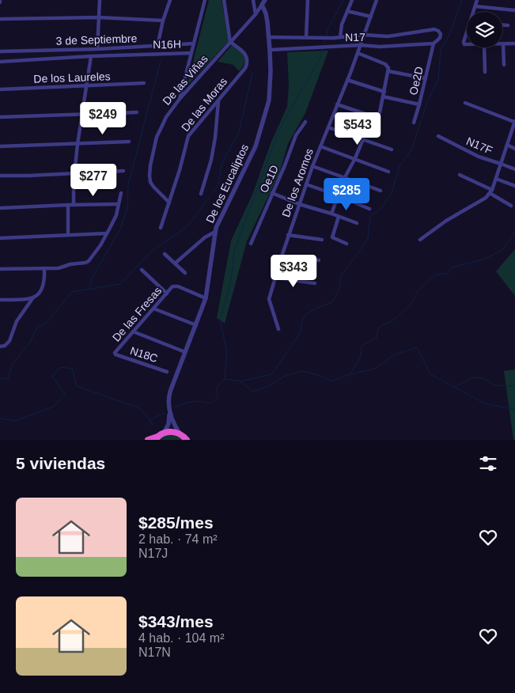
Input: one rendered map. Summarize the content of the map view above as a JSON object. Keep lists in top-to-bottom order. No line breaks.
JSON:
{"streets":{"street":["N17","3 de Septiembre","N16H","De los Laureles","De las Viñas","Oe2D","De las Moras","N17F","Oe1D","De los Aromos","De los Eucaliptos","De las Fresas","N18C"]},"crossings":[["N17","Oe2D"],["N17","De los Aromos"],["N17","De los Eucaliptos"],["De las Viñas","De las Moras"],["De las Viñas","De los Eucaliptos"],["De los Eucaliptos","De las Fresas"],["De las Fresas","N18C"]],"page":{"price":["$249","$543","$277","$285","$343"],"heading":"5 viviendas","list":[{"name":"$285/mes","note":"2 hab. · 74 m² · N17J"},{"name":"$343/mes","note":"4 hab. · 104 m² · N17N"}]}}
